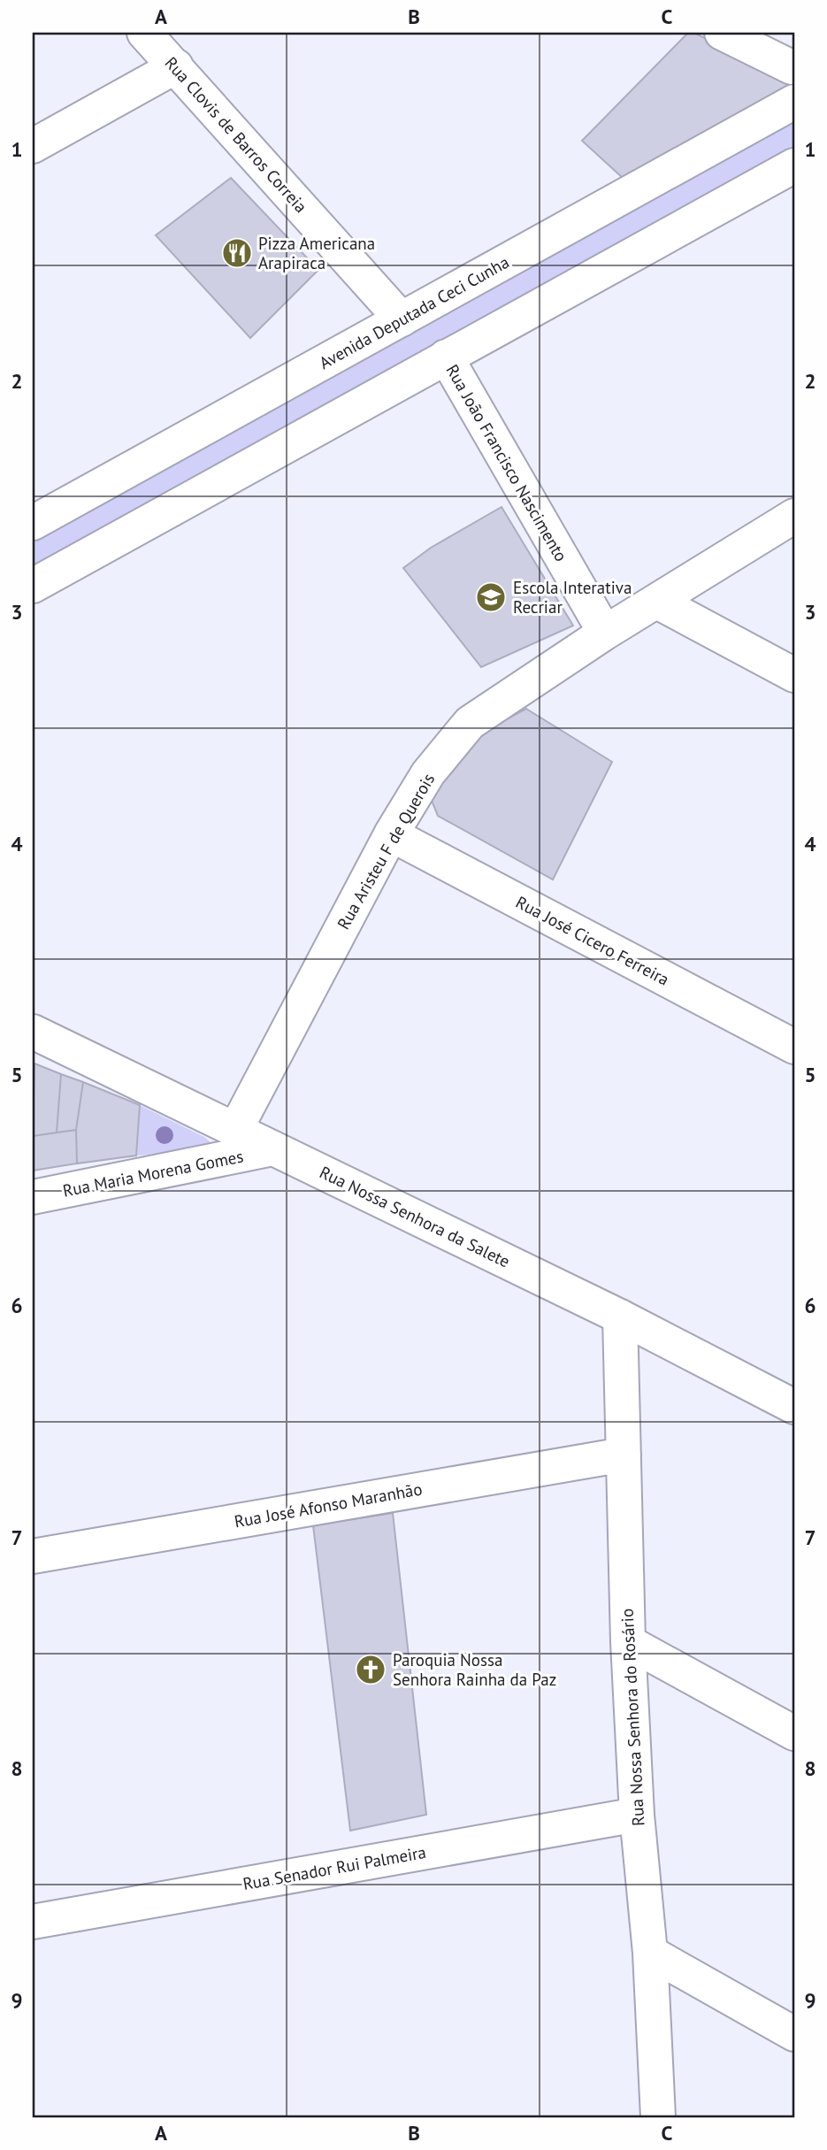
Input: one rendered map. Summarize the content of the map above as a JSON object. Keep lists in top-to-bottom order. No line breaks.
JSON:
{"streets":{"street":["Rua Clovis de Barros Correia","Avenida Deputada Ceci Cunha","Rua João Francisco Nascimento","Rua Aristeu F de Querois","Rua José Cicero Ferreira","Rua Maria Morena Gomes","Rua Nossa Senhora da Salete","Rua José Afonso Maranhão","Rua Nossa Senhora do Rosário","Rua Senador Rui Palmeira"]},"crossings":[["Rua Clovis de Barros Correia","Avenida Deputada Ceci Cunha"],["Rua João Francisco Nascimento","Rua Aristeu F de Querois"],["Rua Aristeu F de Querois","Rua José Cicero Ferreira"],["Rua Aristeu F de Querois","Rua Nossa Senhora da Salete"],["Rua Maria Morena Gomes","Rua Nossa Senhora da Salete"],["Rua Nossa Senhora da Salete","Rua Nossa Senhora do Rosário"],["Rua José Afonso Maranhão","Rua Nossa Senhora do Rosário"],["Rua Nossa Senhora do Rosário","Rua Senador Rui Palmeira"]],"places":{"restaurant":["Pizza Americana Arapiraca"],"school or university":["Escola Interativa Recriar"],"church":["Paroquia Nossa Senhora Rainha da Paz"]},"grid":{"columns":["A","B","C"],"rows":["1","2","3","4","5","6","7","8","9"]}}
